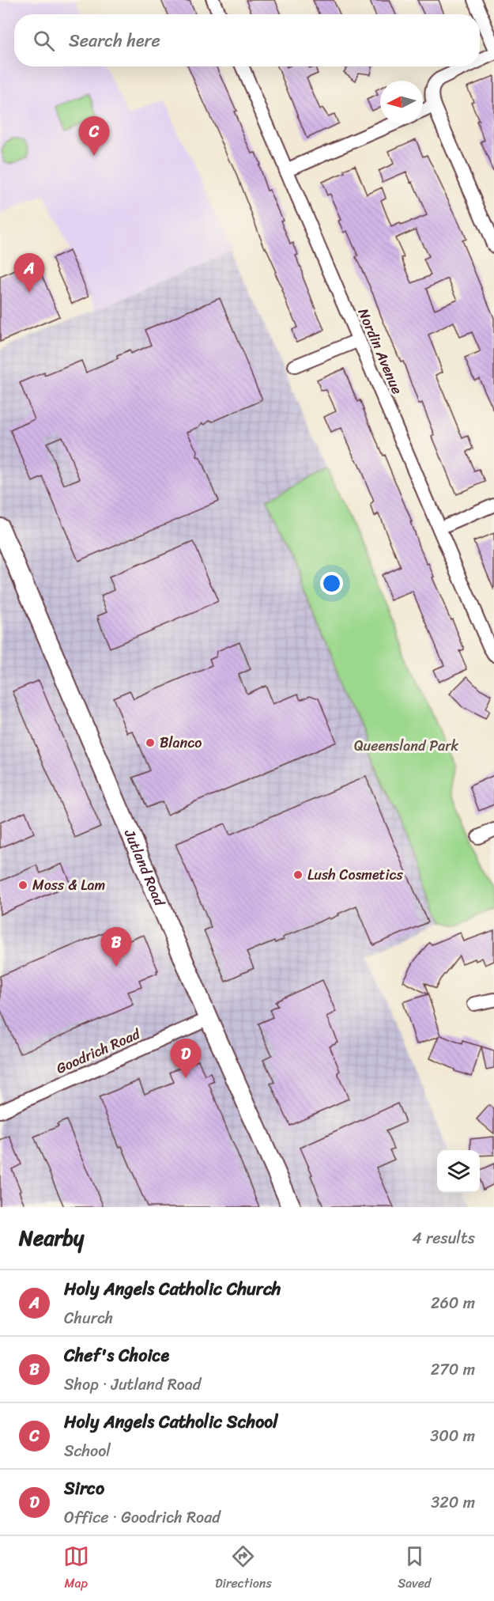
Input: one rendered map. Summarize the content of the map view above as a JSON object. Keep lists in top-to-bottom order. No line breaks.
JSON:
{"streets":{"street":["Nordin Avenue","Jutland Road","Goodrich Road"]},"crossings":[["Jutland Road","Goodrich Road"]],"parks":["Queensland Park"],"places":["Blanco","Lush Cosmetics","Moss & Lam"],"north":"left","page":{"search":"Search here","pins":["C","A","B","D"],"heading":["Nearby","4 results"],"list":[{"mark":"A","name":"Holy Angels Catholic Church","note":"Church","value":"260 m"},{"mark":"B","name":"Chef's Choice","note":"Shop · Jutland Road","value":"270 m"},{"mark":"C","name":"Holy Angels Catholic School","note":"School","value":"300 m"},{"mark":"D","name":"Sirco","note":"Office · Goodrich Road","value":"320 m"}],"nav":["Map","Directions","Saved"]}}
